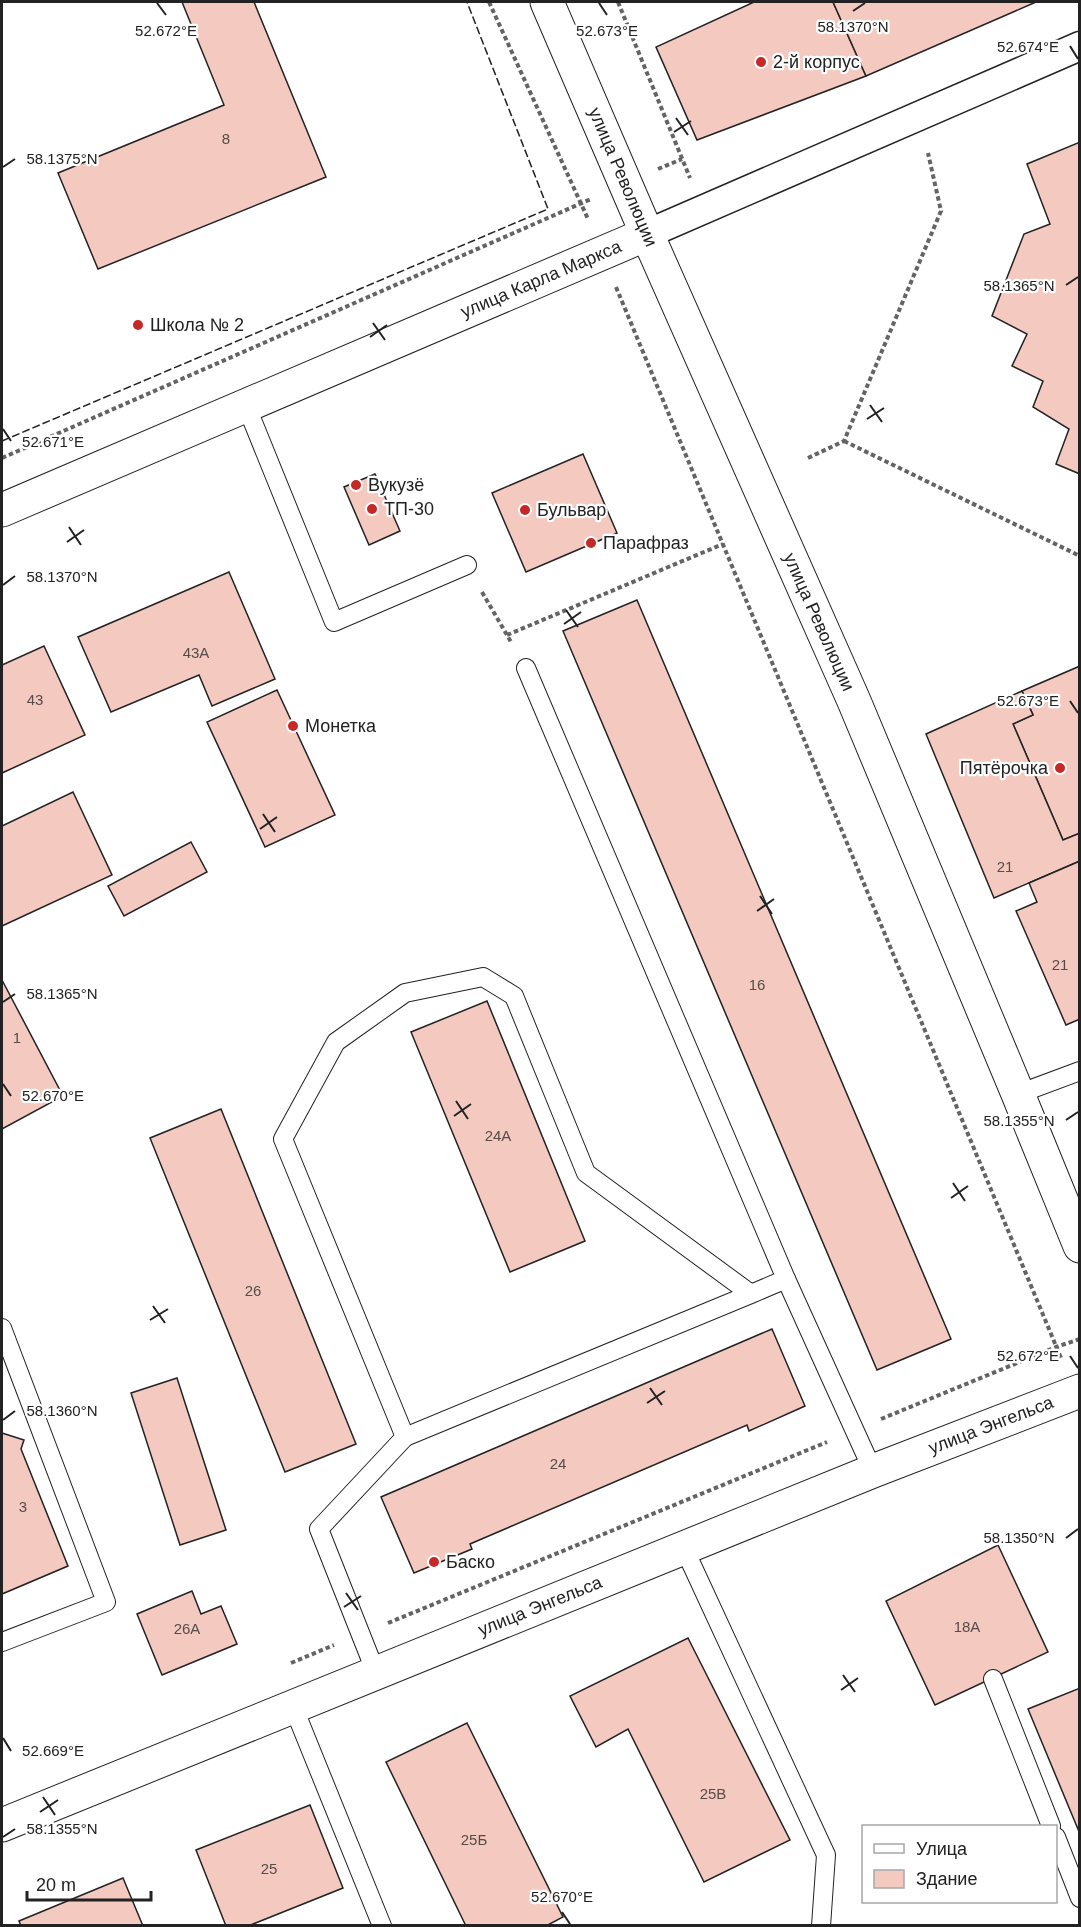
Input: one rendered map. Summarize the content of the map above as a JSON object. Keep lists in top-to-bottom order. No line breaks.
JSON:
{"streets":{"street":["улица Революции","улица Карла Маркса","улица Энгельса"]},"crossings":[["улица Революции","улица Карла Маркса"]],"places":["2-й корпус","Школа № 2","Вукузё","ТП-30","Бульвар","Парафраз","Монетка","Пятёрочка","Баско"],"house_numbers":["8","43А","43","21","21","16","1","24А","26","24","3","18А","26А","25В","25Б","25"],"legend":["Улица","Здание"],"scale_bar":"20 m","coordinates":["58.1370°N","52.672°E","52.673°E","52.674°E","58.1375°N","58.1365°N","52.671°E","52.670°E","58.1355°N","58.1360°N","58.1350°N","52.669°E"]}
